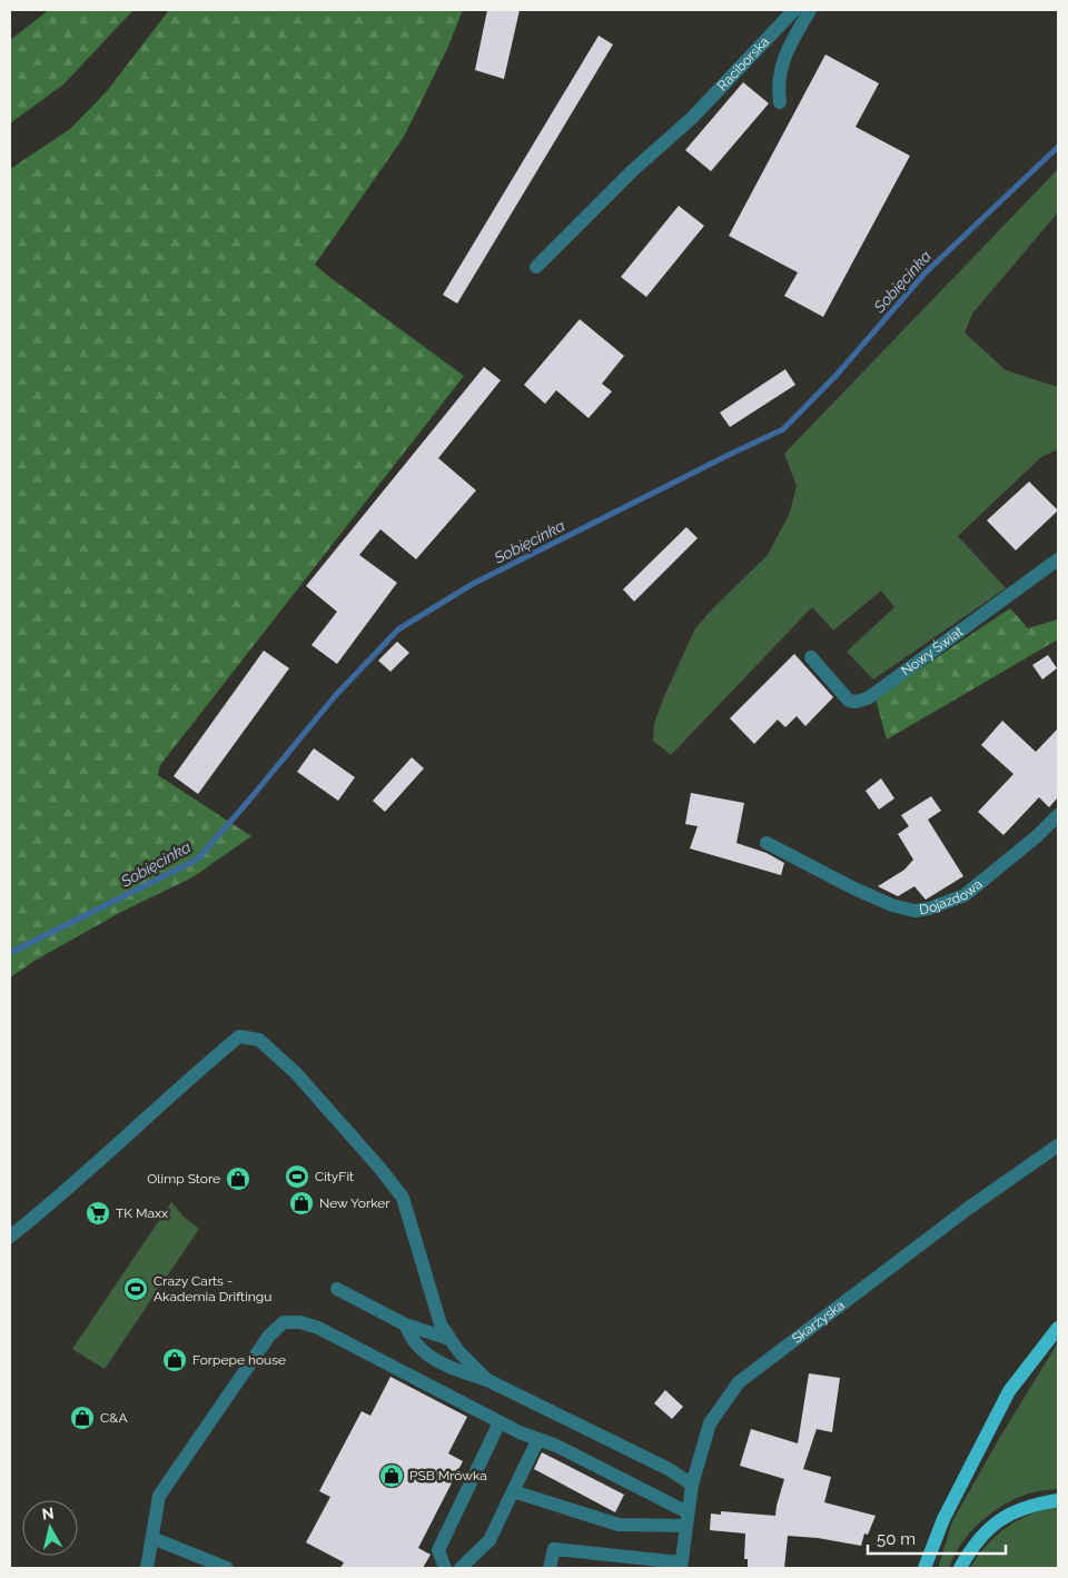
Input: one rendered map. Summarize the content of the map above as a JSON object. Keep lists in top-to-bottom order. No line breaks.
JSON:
{"streets":{"street":["Raciborska","Nowy Świat","Dojazdowa","Skarżyska"]},"water":["Sobięcinka"],"places":{"sports":["CityFit","Crazy Carts - Akademia Driftingu"],"shop":["Olimp Store","New Yorker","Forpepe house","C&A","PSB Mrówka"],"supermarket":["TK Maxx"]},"scale_bar":"50 m","north":"top"}
